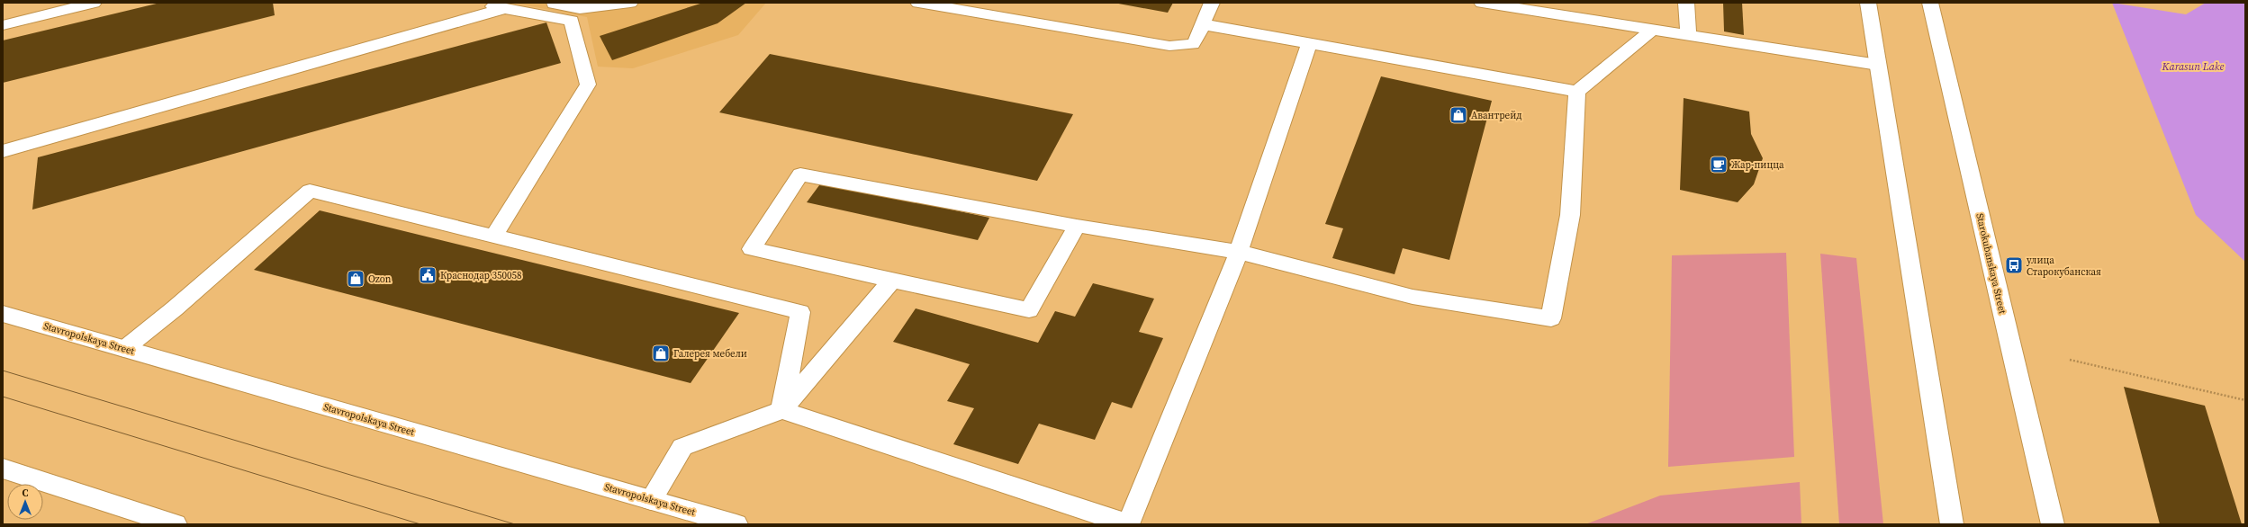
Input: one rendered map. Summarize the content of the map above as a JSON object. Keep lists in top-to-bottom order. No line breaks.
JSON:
{"streets":{"main road":["Starokubanskaya Street","Stavropolskaya Street"]},"water":["Karasun Lake"],"places":{"shop":["Авантрейд","Ozon","Галерея мебели"],"cafe":["Жар-пицца"],"bus stop":["улица Старокубанская"],"public building":["Краснодар 350058"]},"north":"top"}
